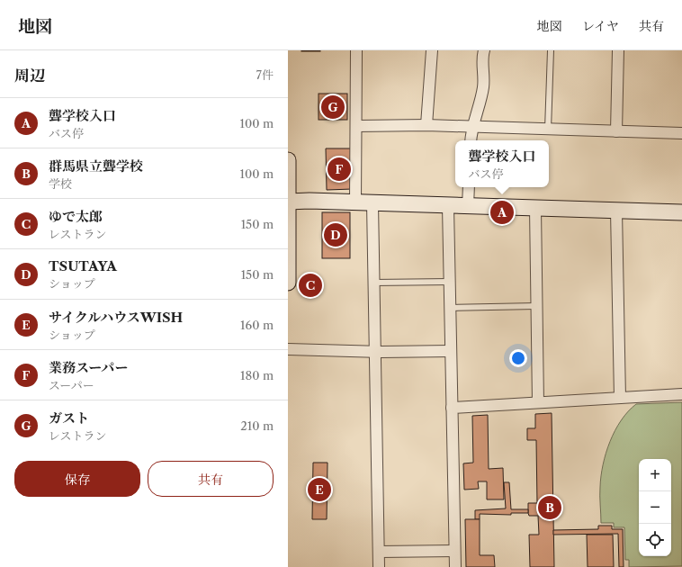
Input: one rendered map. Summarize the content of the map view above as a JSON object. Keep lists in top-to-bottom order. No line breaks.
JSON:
{"page":{"header":"地図","nav":["地図","レイヤ","共有"],"heading":["周辺","7件"],"pins":["G","F","A","D","C","E","B"],"list":[{"mark":"A","name":"聾学校入口","note":"バス停","value":"100 m"},{"mark":"B","name":"群馬県立聾学校","note":"学校","value":"100 m"},{"mark":"C","name":"ゆで太郎","note":"レストラン","value":"150 m"},{"mark":"D","name":"TSUTAYA","note":"ショップ","value":"150 m"},{"mark":"E","name":"サイクルハウスWISH","note":"ショップ","value":"160 m"},{"mark":"F","name":"業務スーパー","note":"スーパー","value":"180 m"},{"mark":"G","name":"ガスト","note":"レストラン","value":"210 m"}],"popup":["聾学校入口","バス停"],"buttons":["保存","共有"],"map_buttons":["+","−"]}}
